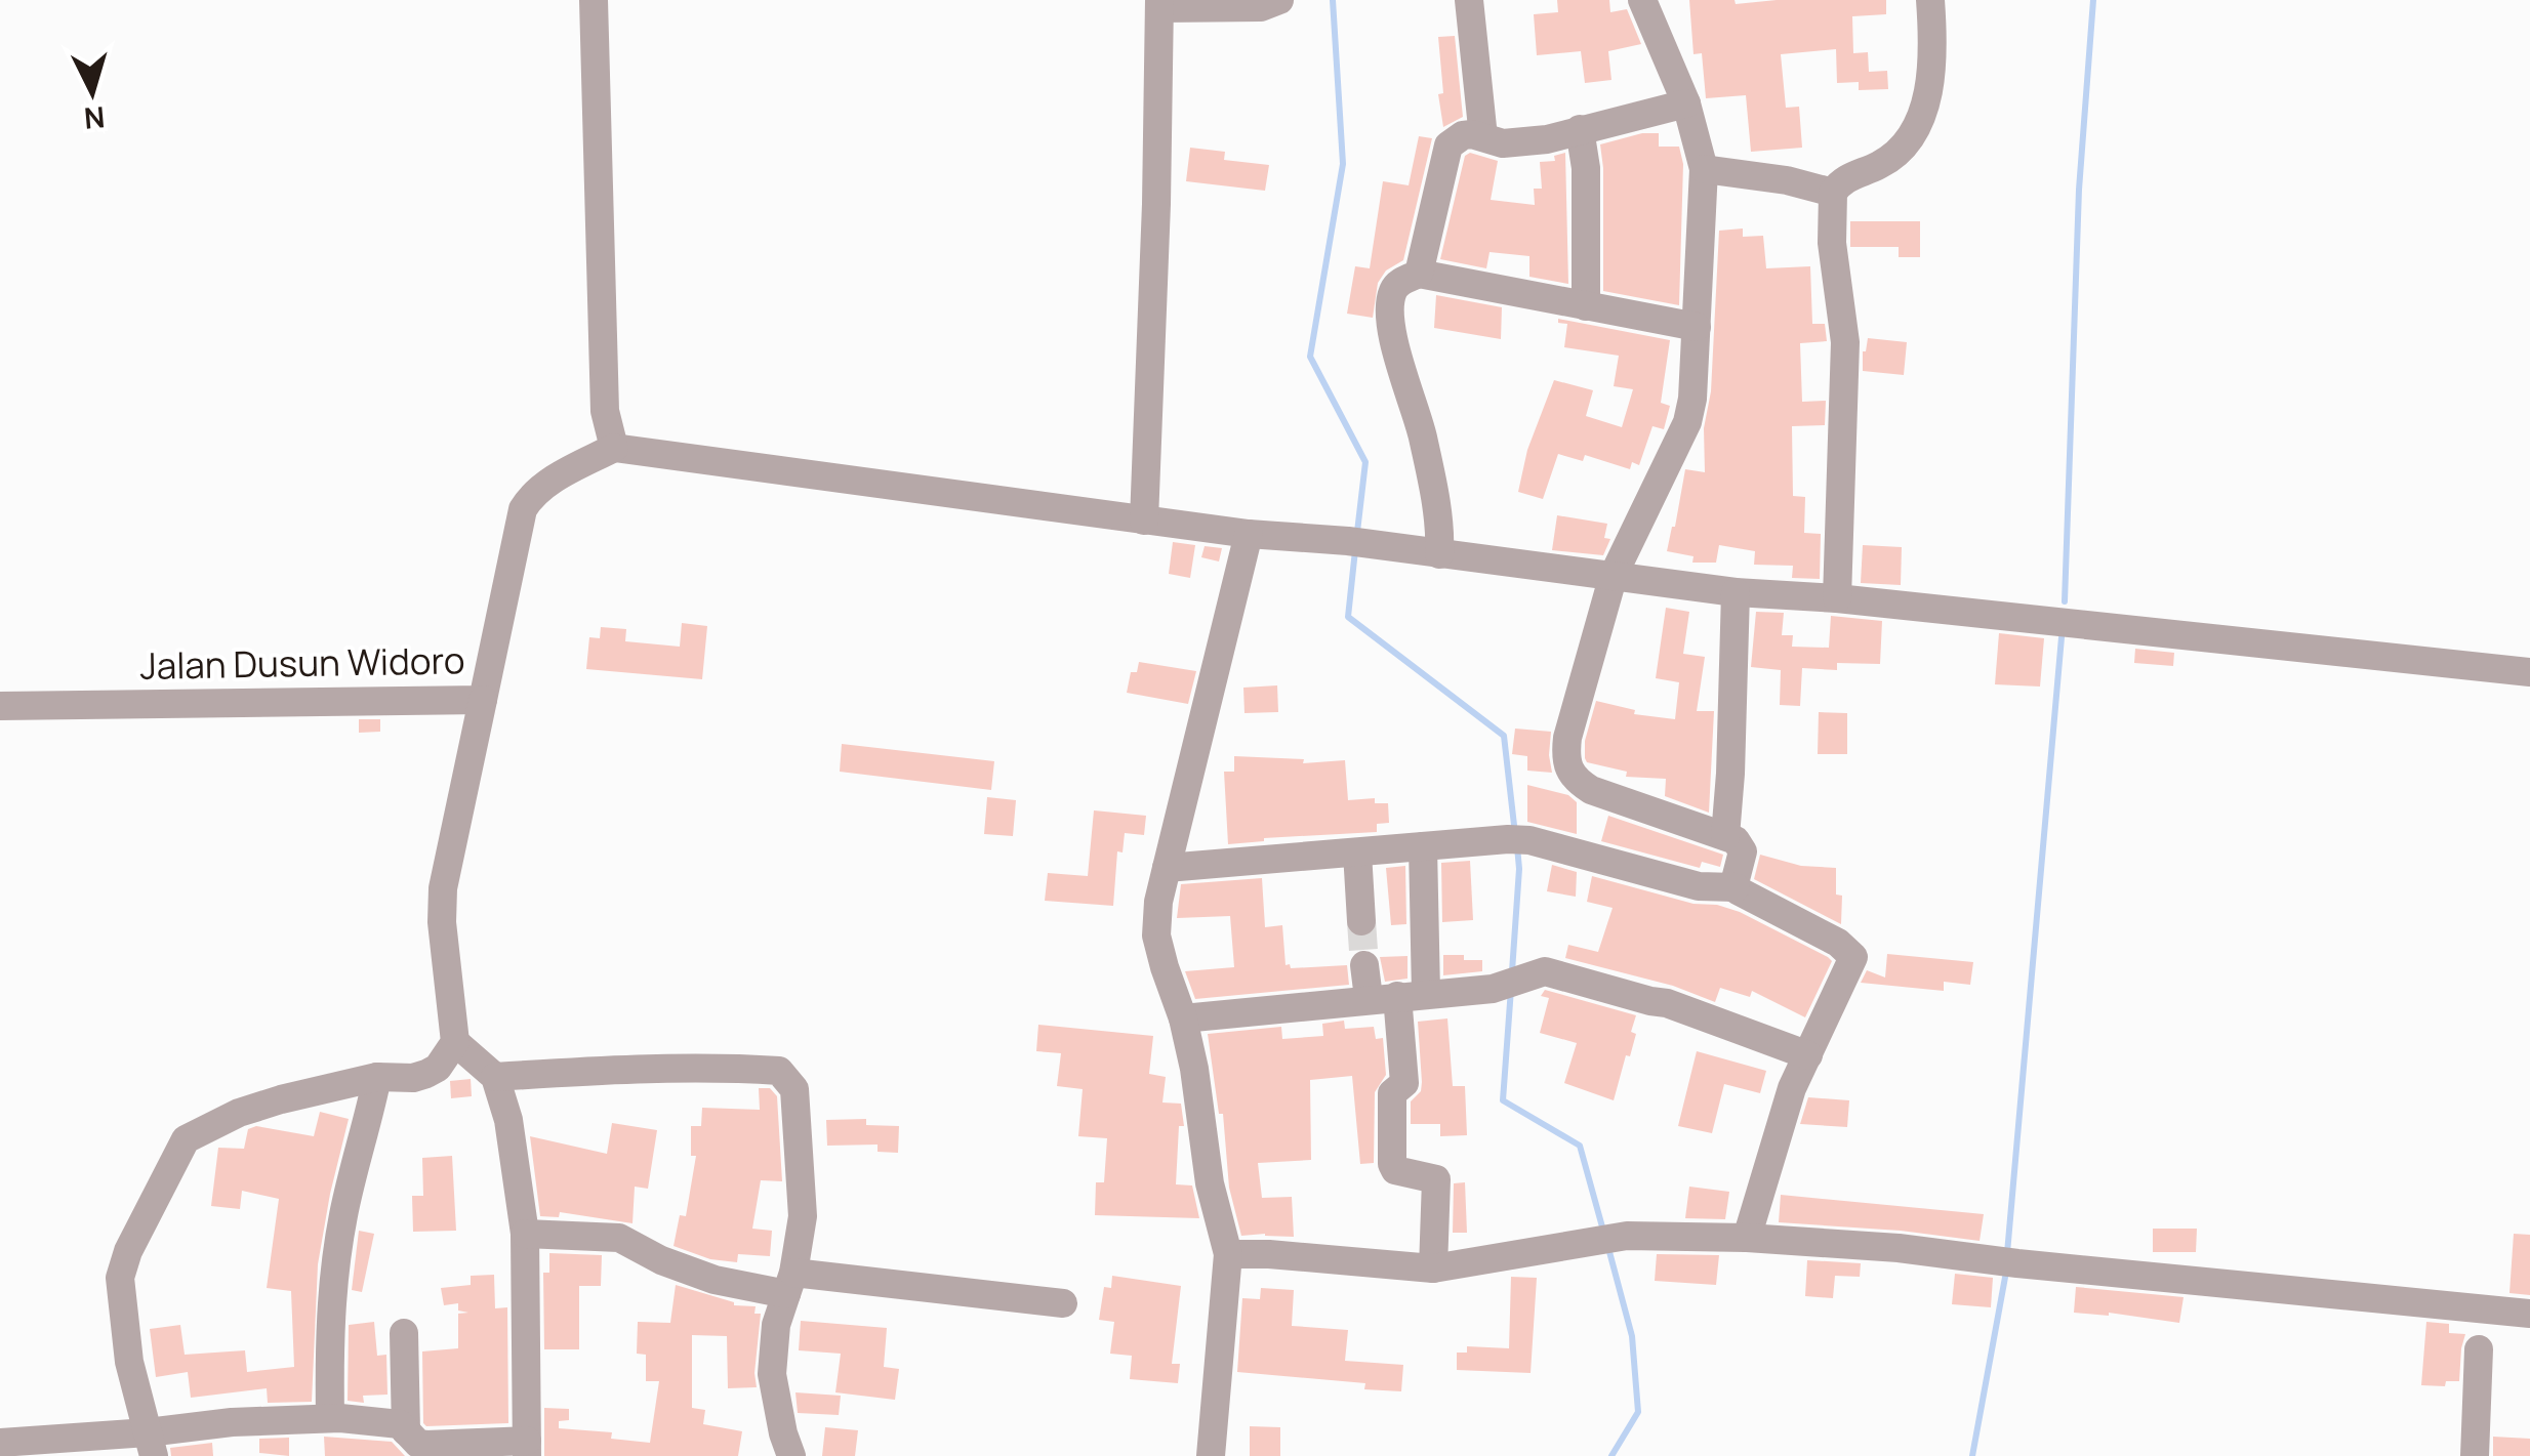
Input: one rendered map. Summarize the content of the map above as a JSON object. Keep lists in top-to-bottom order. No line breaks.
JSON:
{"streets":{"street":["Jalan Dusun Widoro"]},"north":"bottom"}
